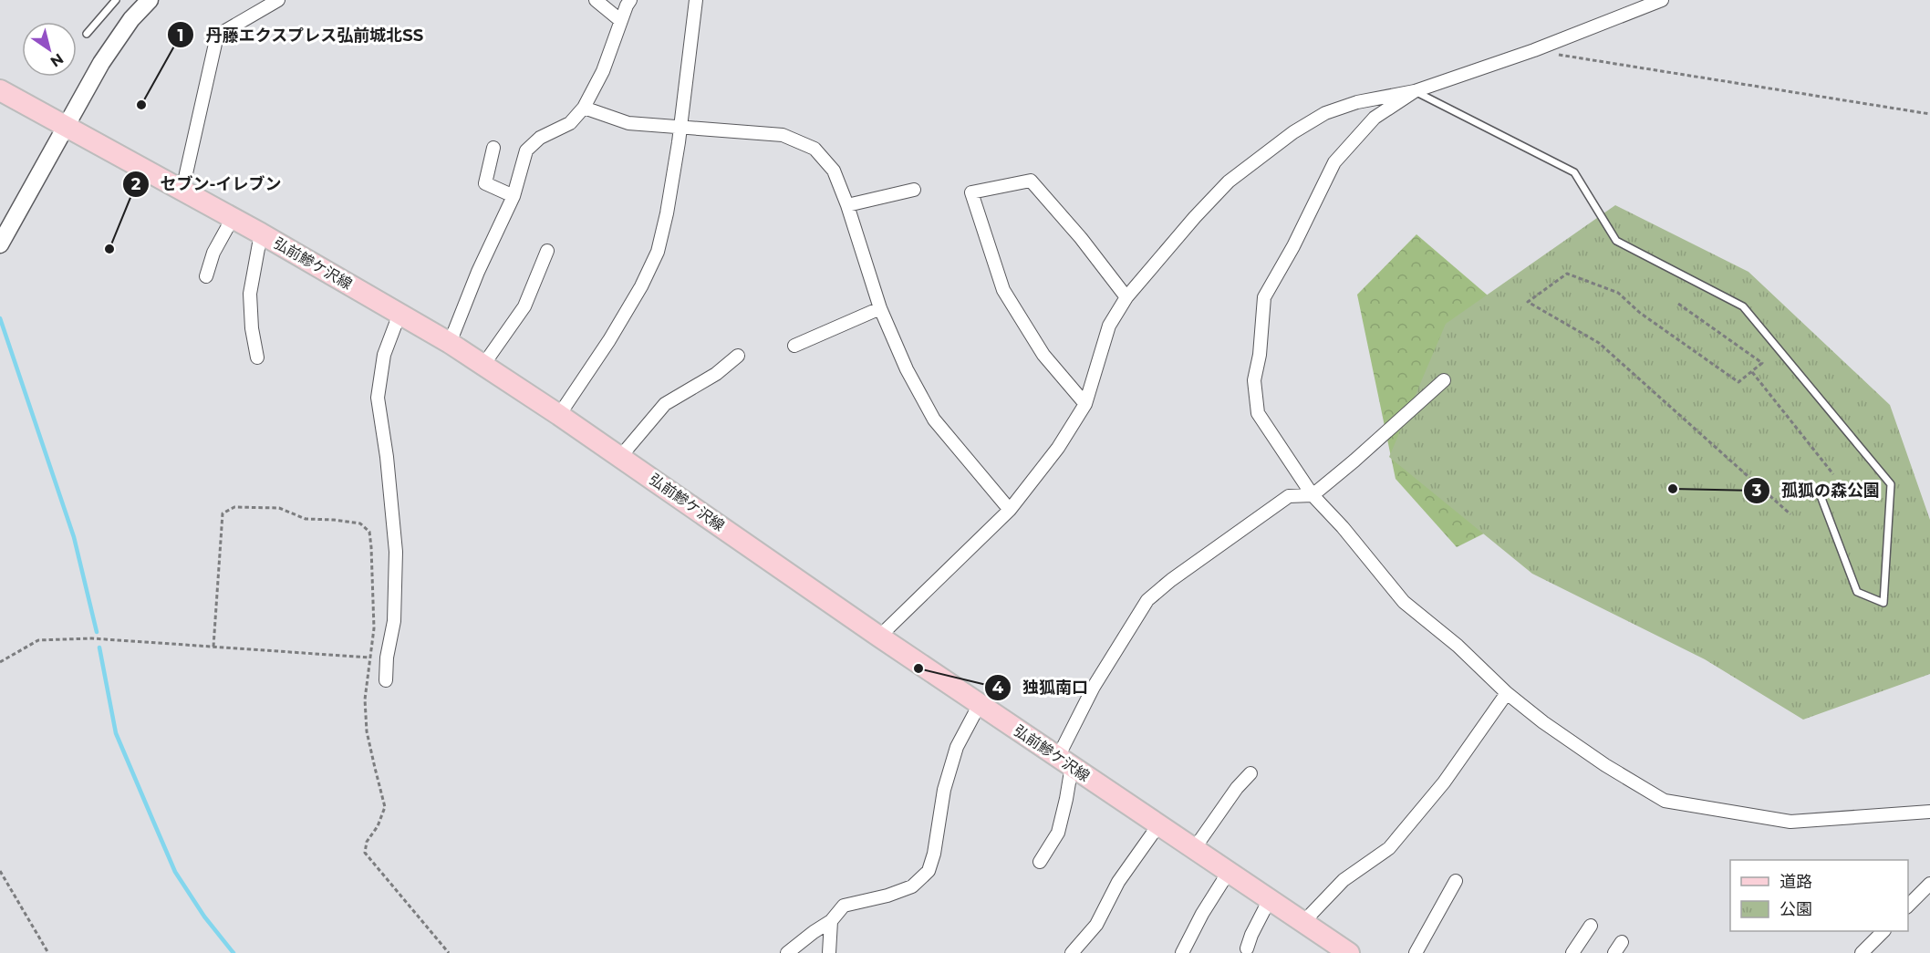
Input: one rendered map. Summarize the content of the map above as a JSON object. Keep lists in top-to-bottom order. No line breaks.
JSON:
{"streets":{"main road":["弘前鰺ケ沢線"]},"places":["丹藤エクスプレス弘前城北SS","セブン-イレブン","孤狐の森公園","独狐南口"],"legend":["道路","公園"],"north":"bottom right"}
